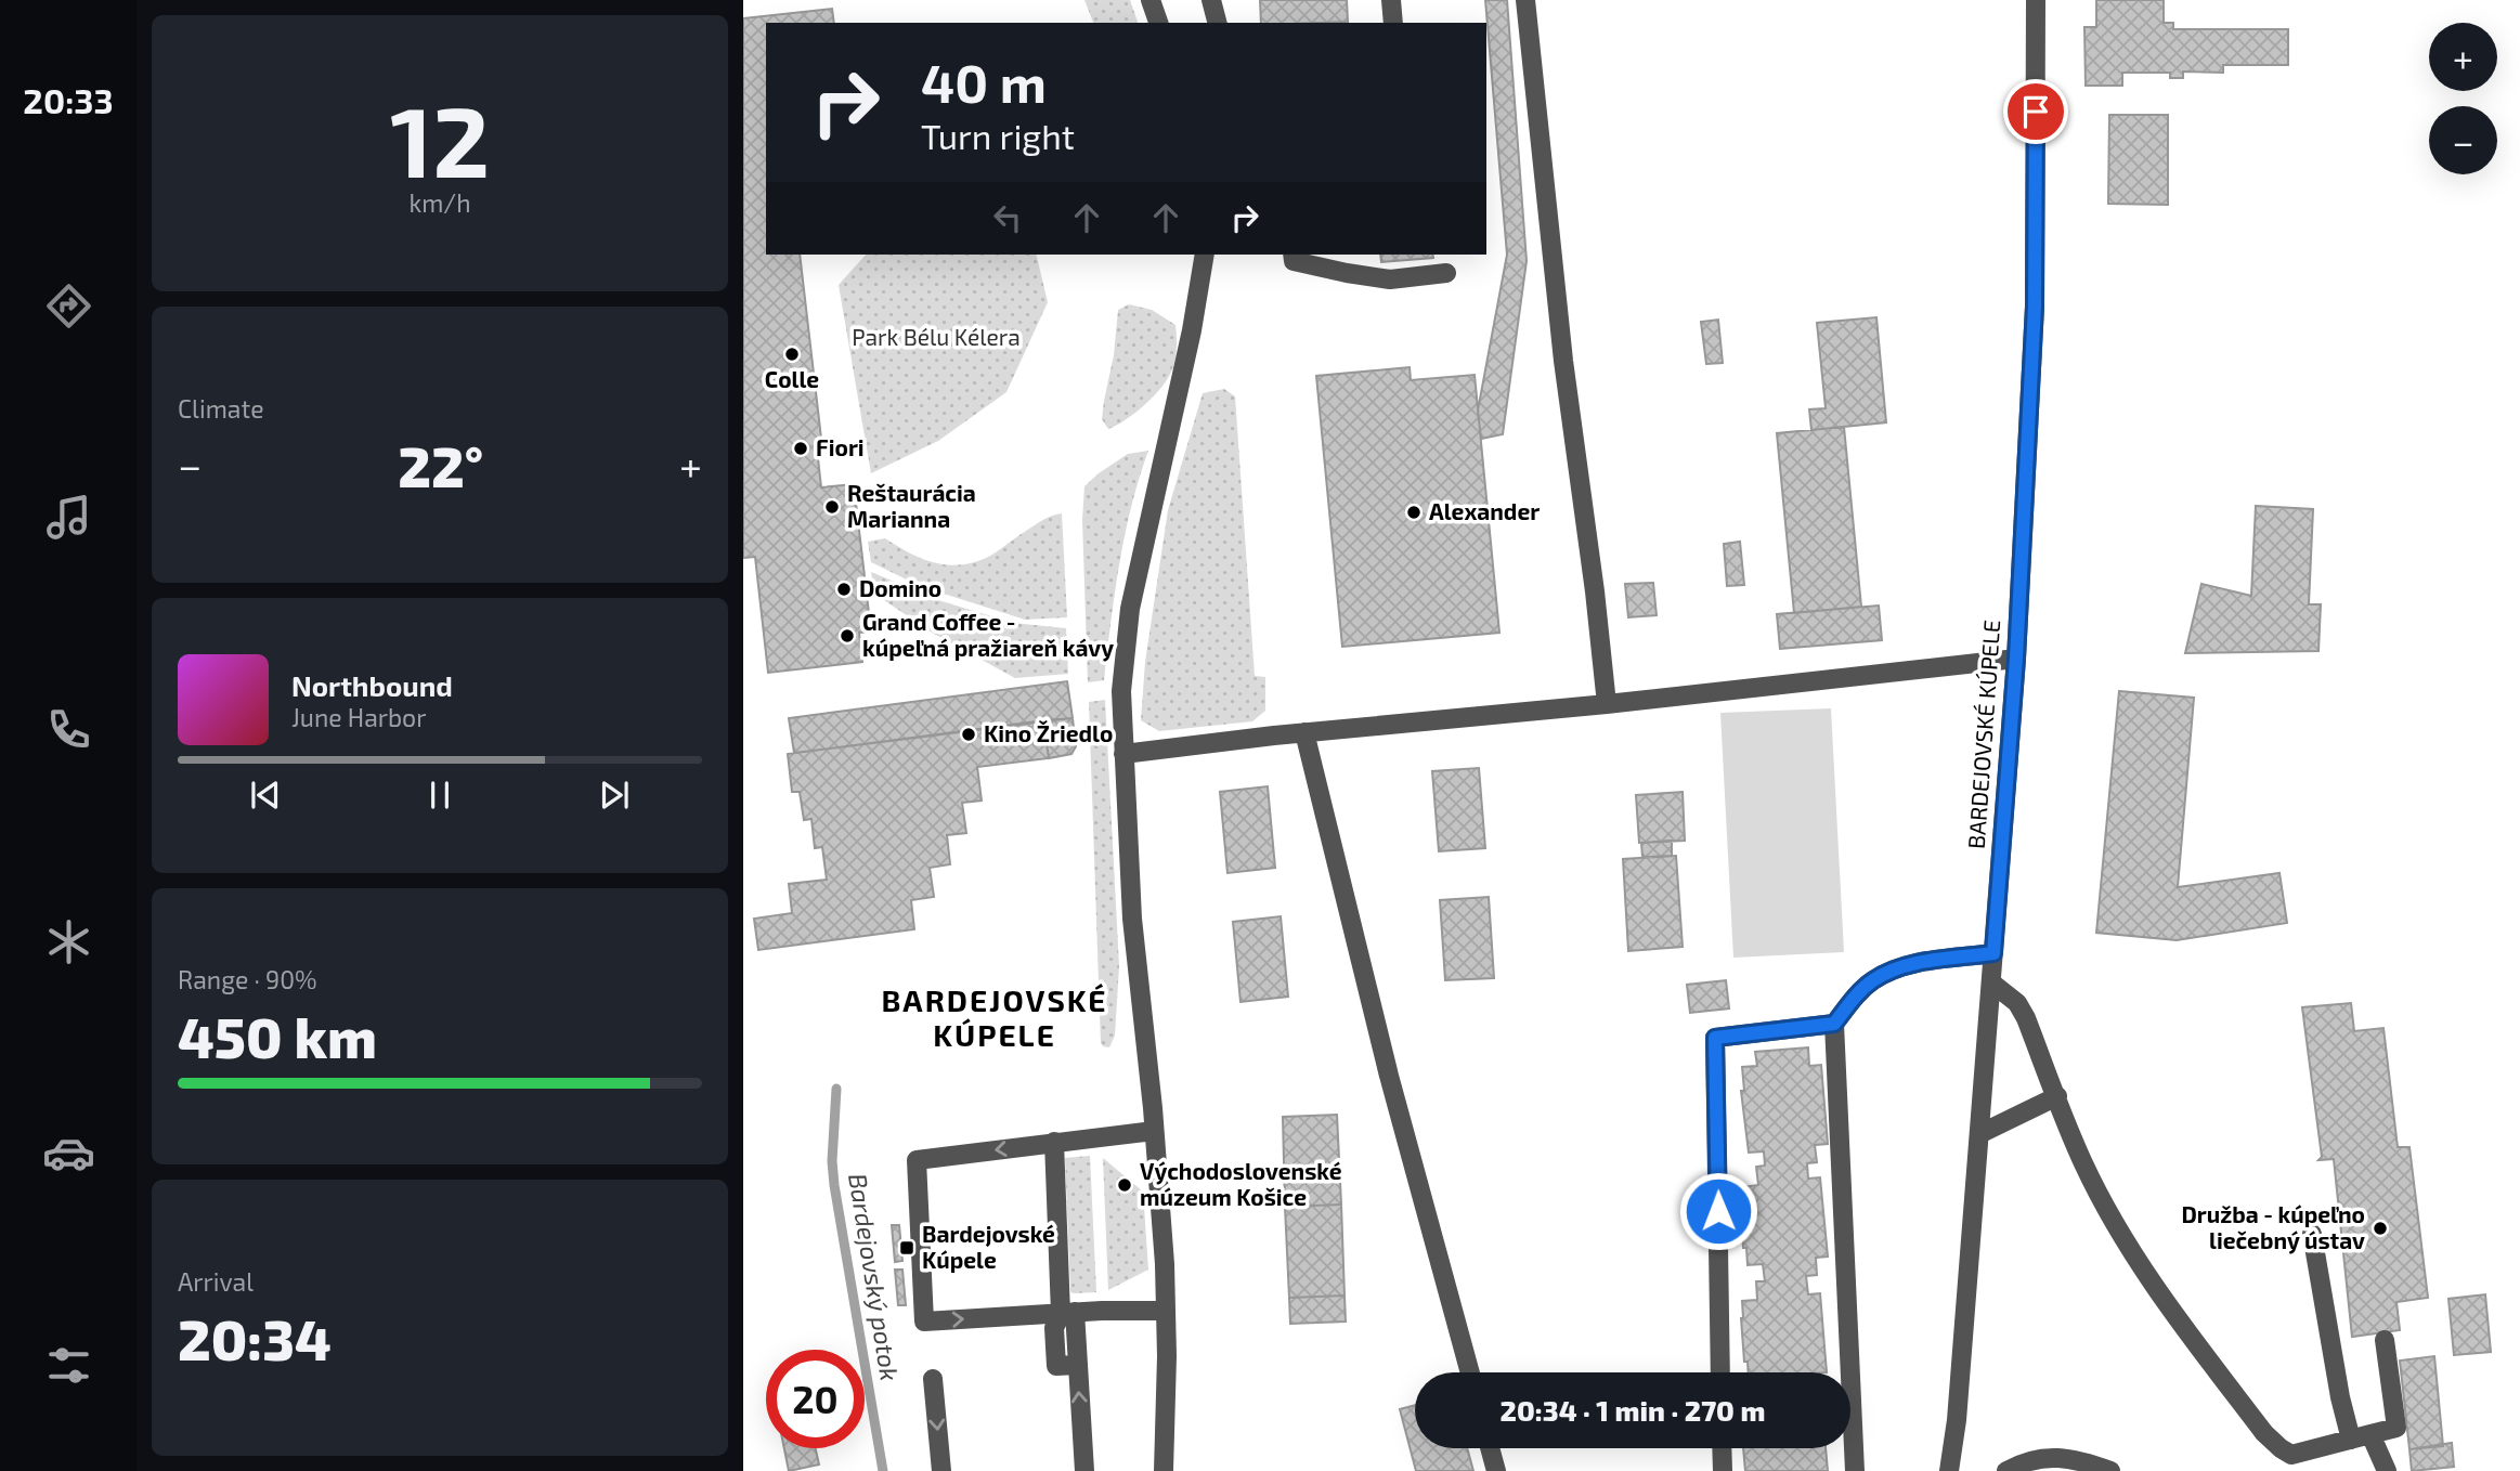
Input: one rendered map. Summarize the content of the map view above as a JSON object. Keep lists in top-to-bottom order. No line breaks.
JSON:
{"streets":{"street":["BARDEJOVSKÉ KÚPELE"]},"districts":["BARDEJOVSKÉ KÚPELE"],"water":["Bardejovský potok"],"parks":["Park Bélu Kélera"],"places":{"other":["Colle","Fiori","Reštaurácia Marianna","Alexander","Domino","Grand Coffee - kúpeľná pražiareň kávy","Kino Žriedlo","Východoslovenské múzeum Košice","Družba - kúpeľno liečebný ústav"],"transit":["Bardejovské Kúpele"]},"page":{"tabs":"20:33","tile":[["12","km/h"],"Climate",["Range · 90%","450 km"],["Arrival","20:34"]],"map_buttons":["+","−"],"turn":["40 m","Turn right"],"heat":["−","22°","+"],"song":["Northbound","June Harbor"],"limit":"20","trip":"20:34 · 1 min · 270 m"}}
